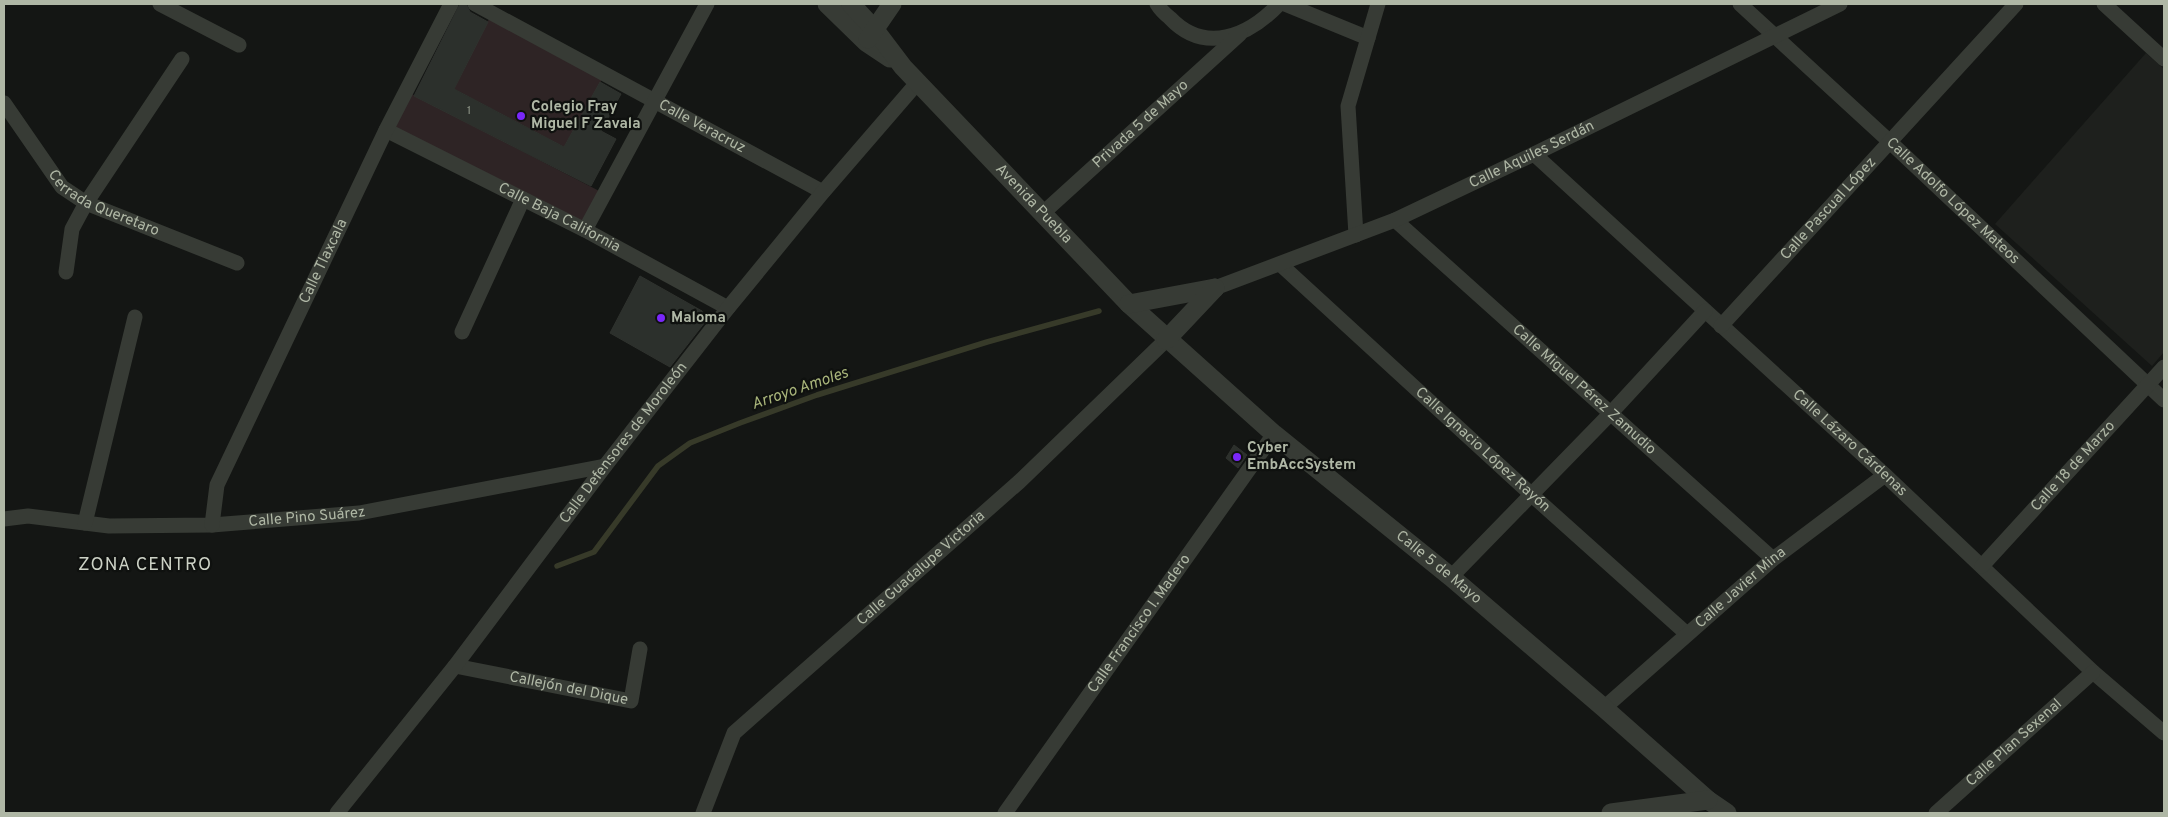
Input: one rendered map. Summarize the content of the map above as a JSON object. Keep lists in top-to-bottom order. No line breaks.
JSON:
{"streets":{"street":["Privada 5 de Mayo","Calle Veracruz","Calle Aquiles Serdán","Cerrada Queretaro","Calle Adolfo López Mateos","Avenida Puebla","Calle Pascual López","Calle Baja California","Calle Tlaxcala","Calle Miguel Pérez Zamudio","Calle Lázaro Cárdenas","Calle Defensores de Moroleón","Calle Ignacio López Rayón","Calle 18 de Marzo","Calle Pino Suárez","Calle Guadalupe Victoria","Calle 5 de Mayo","Calle Javier Mina","Calle Francisco I. Madero","Callejón del Dique","Calle Plan Sexenal"]},"crossings":[["Privada 5 de Mayo","Avenida Puebla"],["Calle Veracruz","Calle Defensores de Moroleón"],["Calle Aquiles Serdán","Calle Adolfo López Mateos"],["Calle Aquiles Serdán","Avenida Puebla"],["Calle Aquiles Serdán","Calle Miguel Pérez Zamudio"],["Calle Aquiles Serdán","Calle Lázaro Cárdenas"],["Calle Aquiles Serdán","Calle Ignacio López Rayón"],["Calle Aquiles Serdán","Calle Guadalupe Victoria"],["Calle Aquiles Serdán","Calle 5 de Mayo"],["Calle Adolfo López Mateos","Calle Pascual López"],["Calle Adolfo López Mateos","Calle 18 de Marzo"],["Avenida Puebla","Calle Defensores de Moroleón"],["Avenida Puebla","Calle Guadalupe Victoria"],["Avenida Puebla","Calle 5 de Mayo"],["Calle Pascual López","Calle Lázaro Cárdenas"],["Calle Baja California","Calle Tlaxcala"],["Calle Baja California","Calle Defensores de Moroleón"],["Calle Tlaxcala","Calle Pino Suárez"],["Calle Miguel Pérez Zamudio","Calle Javier Mina"],["Calle Lázaro Cárdenas","Calle 18 de Marzo"],["Calle Lázaro Cárdenas","Calle Javier Mina"],["Calle Lázaro Cárdenas","Calle Plan Sexenal"],["Calle Defensores de Moroleón","Calle Pino Suárez"],["Calle Defensores de Moroleón","Callejón del Dique"],["Calle Ignacio López Rayón","Calle Javier Mina"],["Calle Guadalupe Victoria","Calle 5 de Mayo"],["Calle 5 de Mayo","Calle Javier Mina"],["Calle 5 de Mayo","Calle Francisco I. Madero"]],"districts":["ZONA CENTRO"],"water":["Arroyo Amoles"],"places":["Colegio Fray Miguel F Zavala","Maloma","Cyber EmbAccSystem"],"house_numbers":["1"]}
